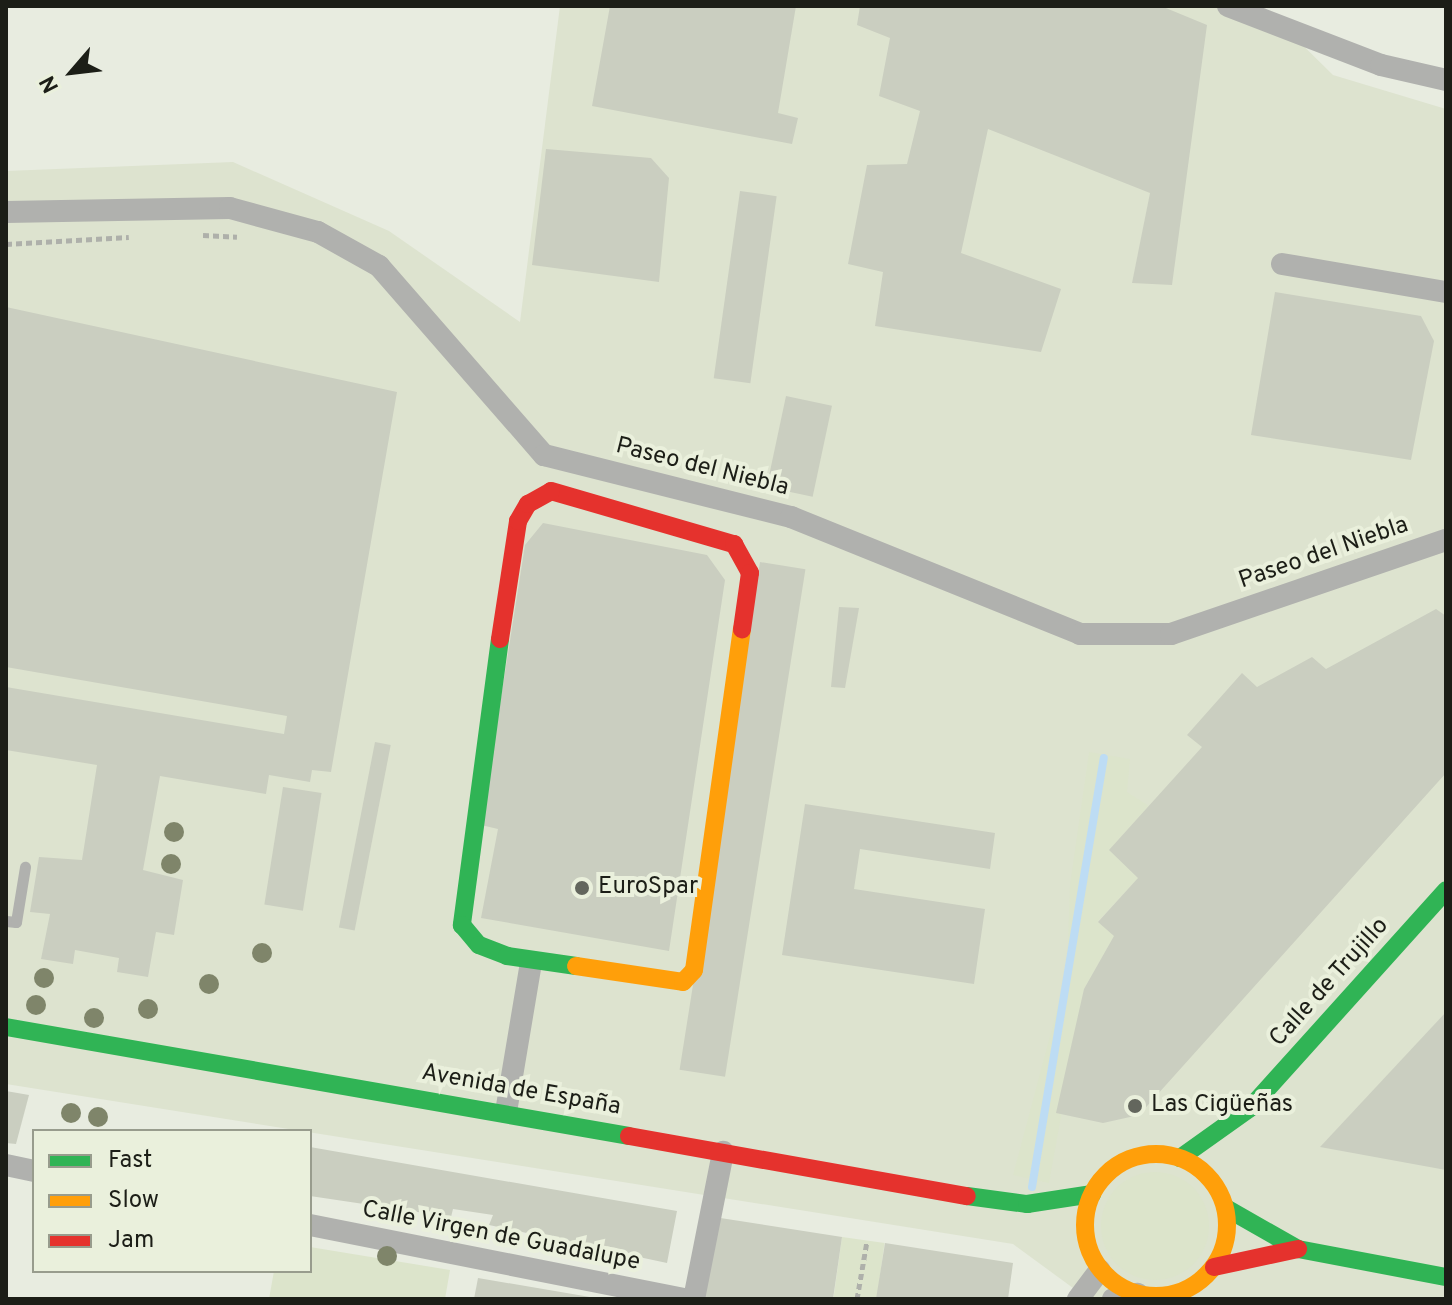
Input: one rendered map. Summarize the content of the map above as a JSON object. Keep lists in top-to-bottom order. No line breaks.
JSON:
{"streets":{"main road":["Calle de Trujillo","Avenida de España"],"street":["Paseo del Niebla","Calle Virgen de Guadalupe"]},"places":["EuroSpar","Las Cigüeñas"],"legend":["Fast","Slow","Jam"],"north":"bottom left"}
